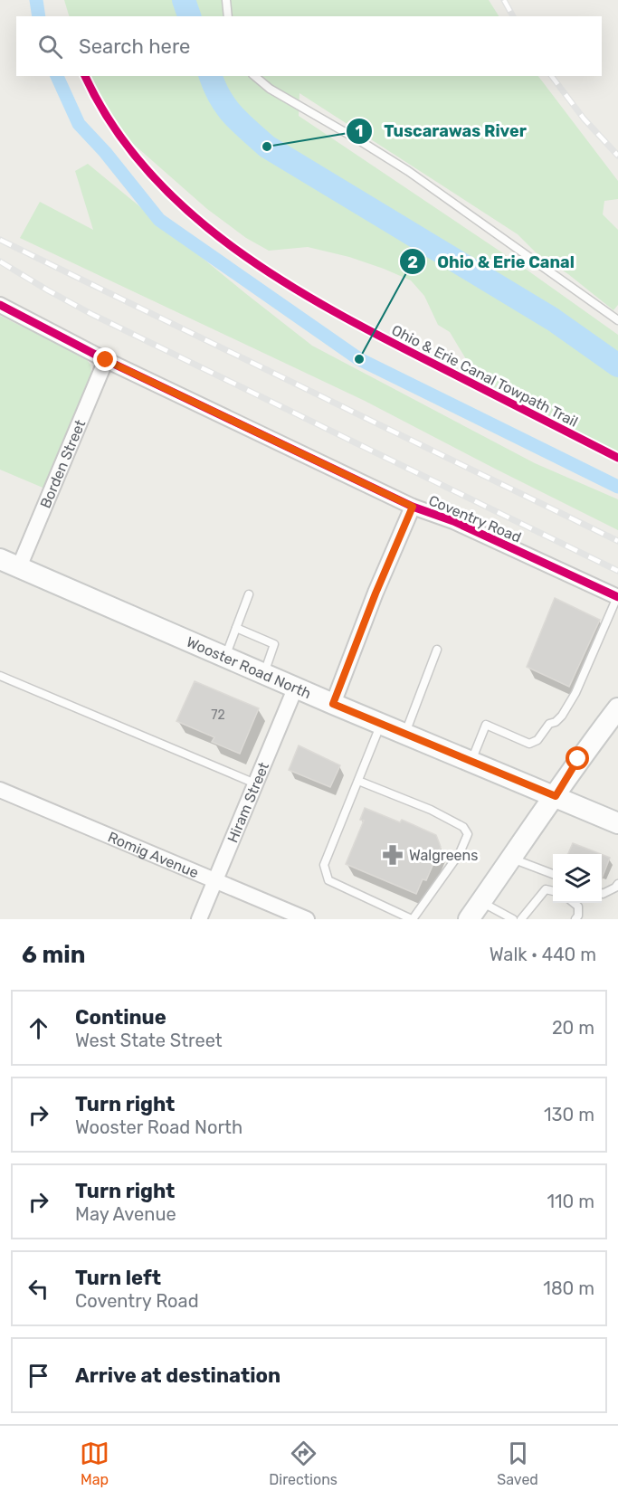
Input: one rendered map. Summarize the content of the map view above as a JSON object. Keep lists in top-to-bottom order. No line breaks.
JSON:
{"streets":{"main road":["Wooster Road North"],"street":["Borden Street","Coventry Road","Hiram Street","Romig Avenue"],"cycle path":["Ohio & Erie Canal Towpath Trail"]},"crossings":[["Borden Street","Coventry Road"],["Borden Street","Wooster Road North"],["Wooster Road North","Hiram Street"],["Hiram Street","Romig Avenue"]],"places":{"other":["Tuscarawas River","Ohio & Erie Canal"],"pharmacy":["Walgreens"]},"house_numbers":["72"],"page":{"search":"Search here","heading":["6 min","Walk · 440 m"],"list":[["Continue","West State Street","20 m"],["Turn right","Wooster Road North","130 m"],["Turn right","May Avenue","110 m"],["Turn left","Coventry Road","180 m"],"Arrive at destination"],"nav":["Map","Directions","Saved"]}}
